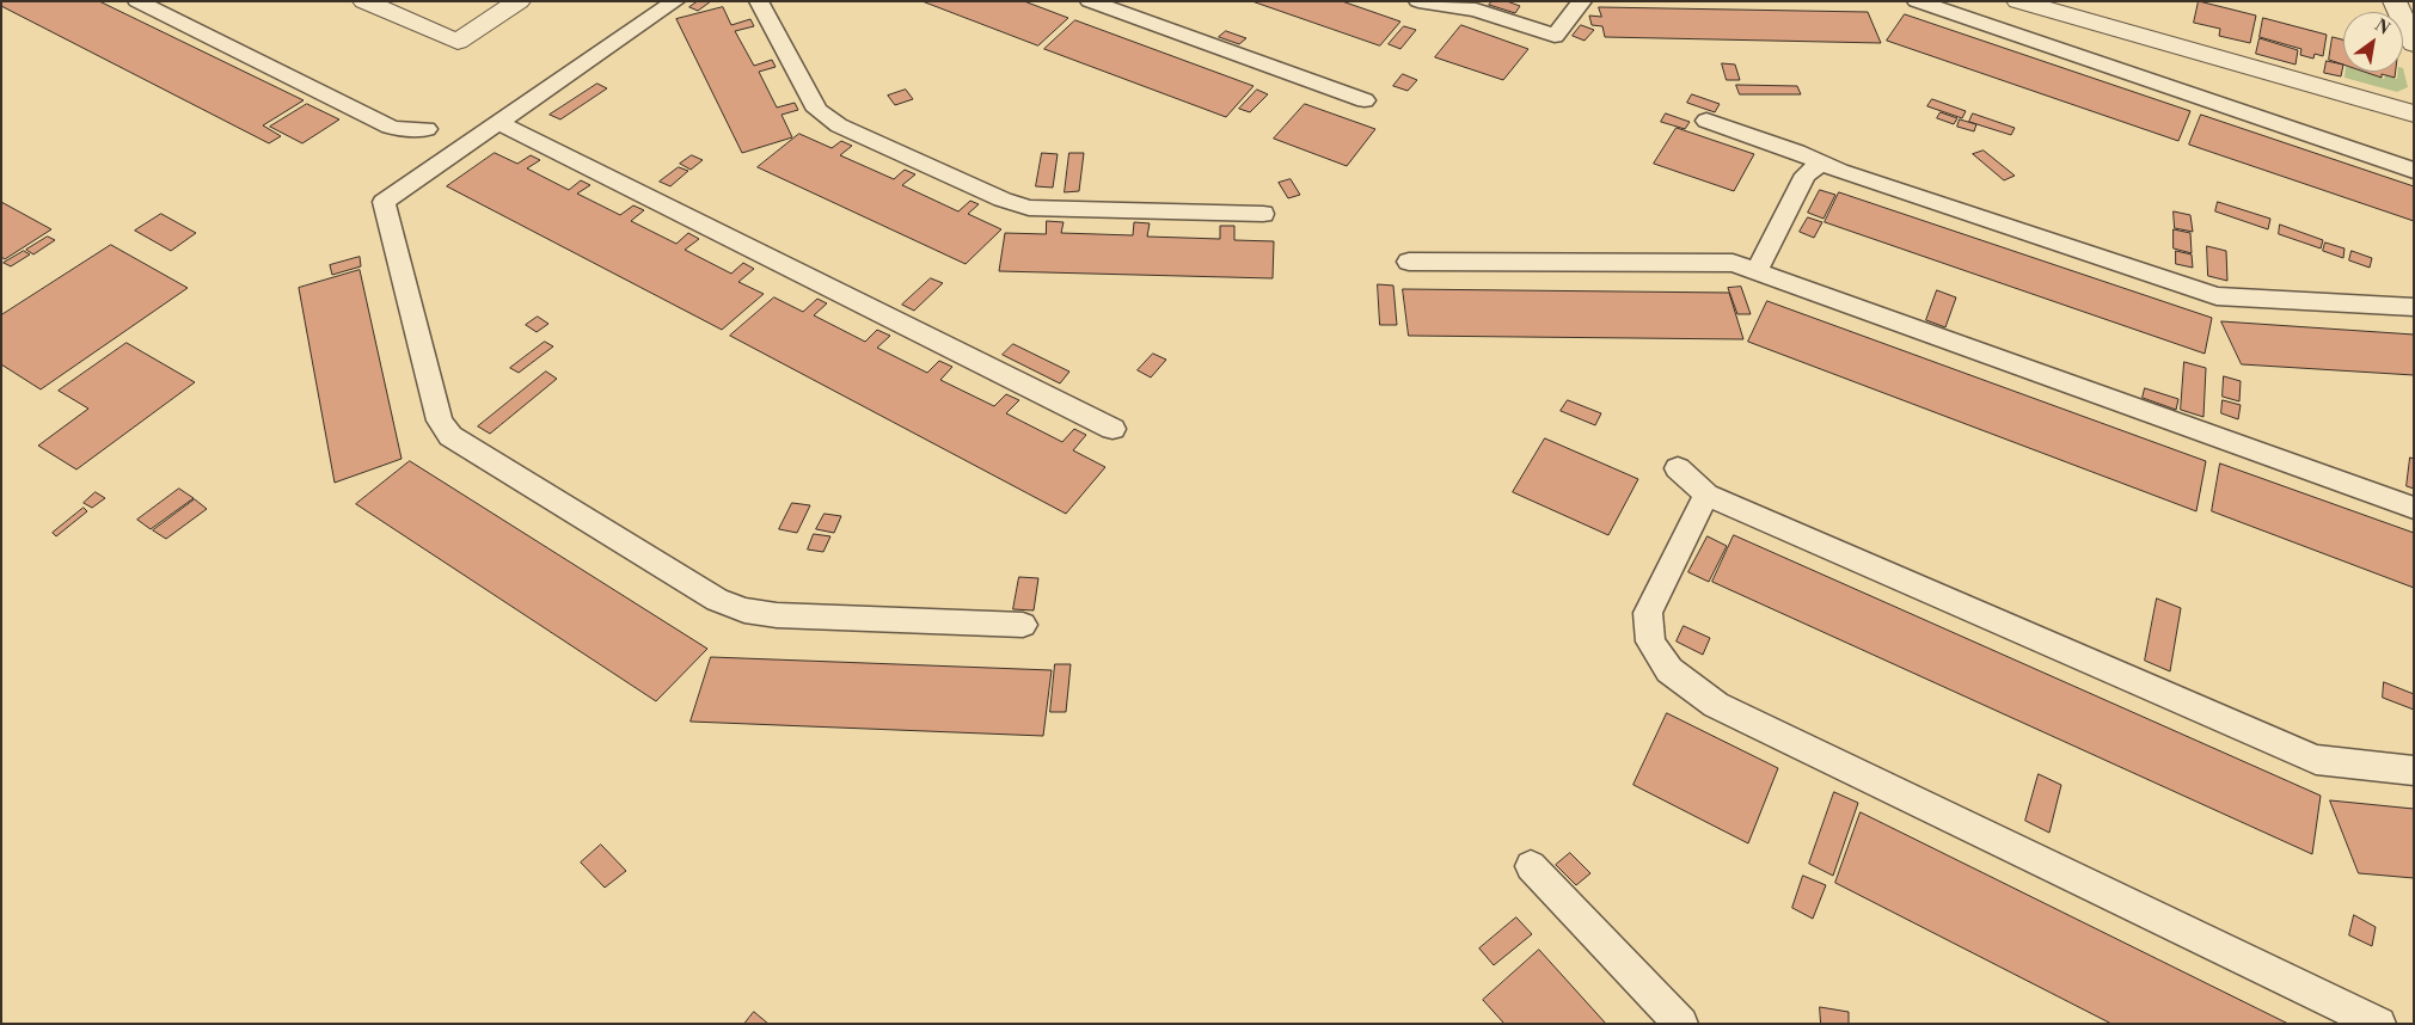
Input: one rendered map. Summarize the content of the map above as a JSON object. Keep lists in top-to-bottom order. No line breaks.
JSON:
{"north":"top right"}
